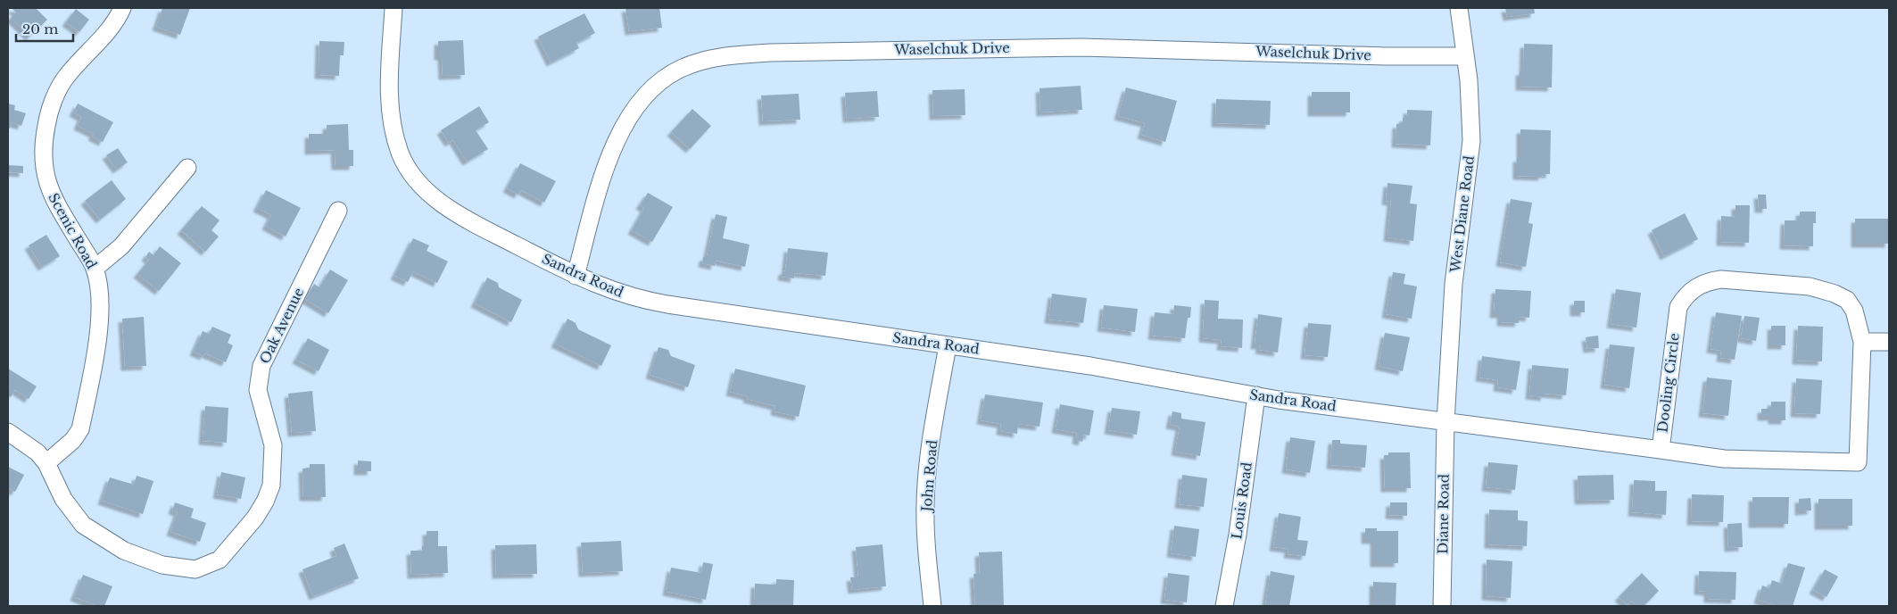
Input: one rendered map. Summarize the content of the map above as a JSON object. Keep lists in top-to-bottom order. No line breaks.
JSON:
{"streets":{"street":["Waselchuk Drive","West Diane Road","Scenic Road","Sandra Road","Oak Avenue","Dooling Circle","John Road","Louis Road","Diane Road"]},"crossings":[["Waselchuk Drive","West Diane Road"],["Waselchuk Drive","Sandra Road"],["West Diane Road","Sandra Road"],["West Diane Road","Diane Road"],["Scenic Road","Oak Avenue"],["Sandra Road","Dooling Circle"],["Sandra Road","John Road"],["Sandra Road","Louis Road"],["Sandra Road","Diane Road"]],"scale_bar":"20 m"}
